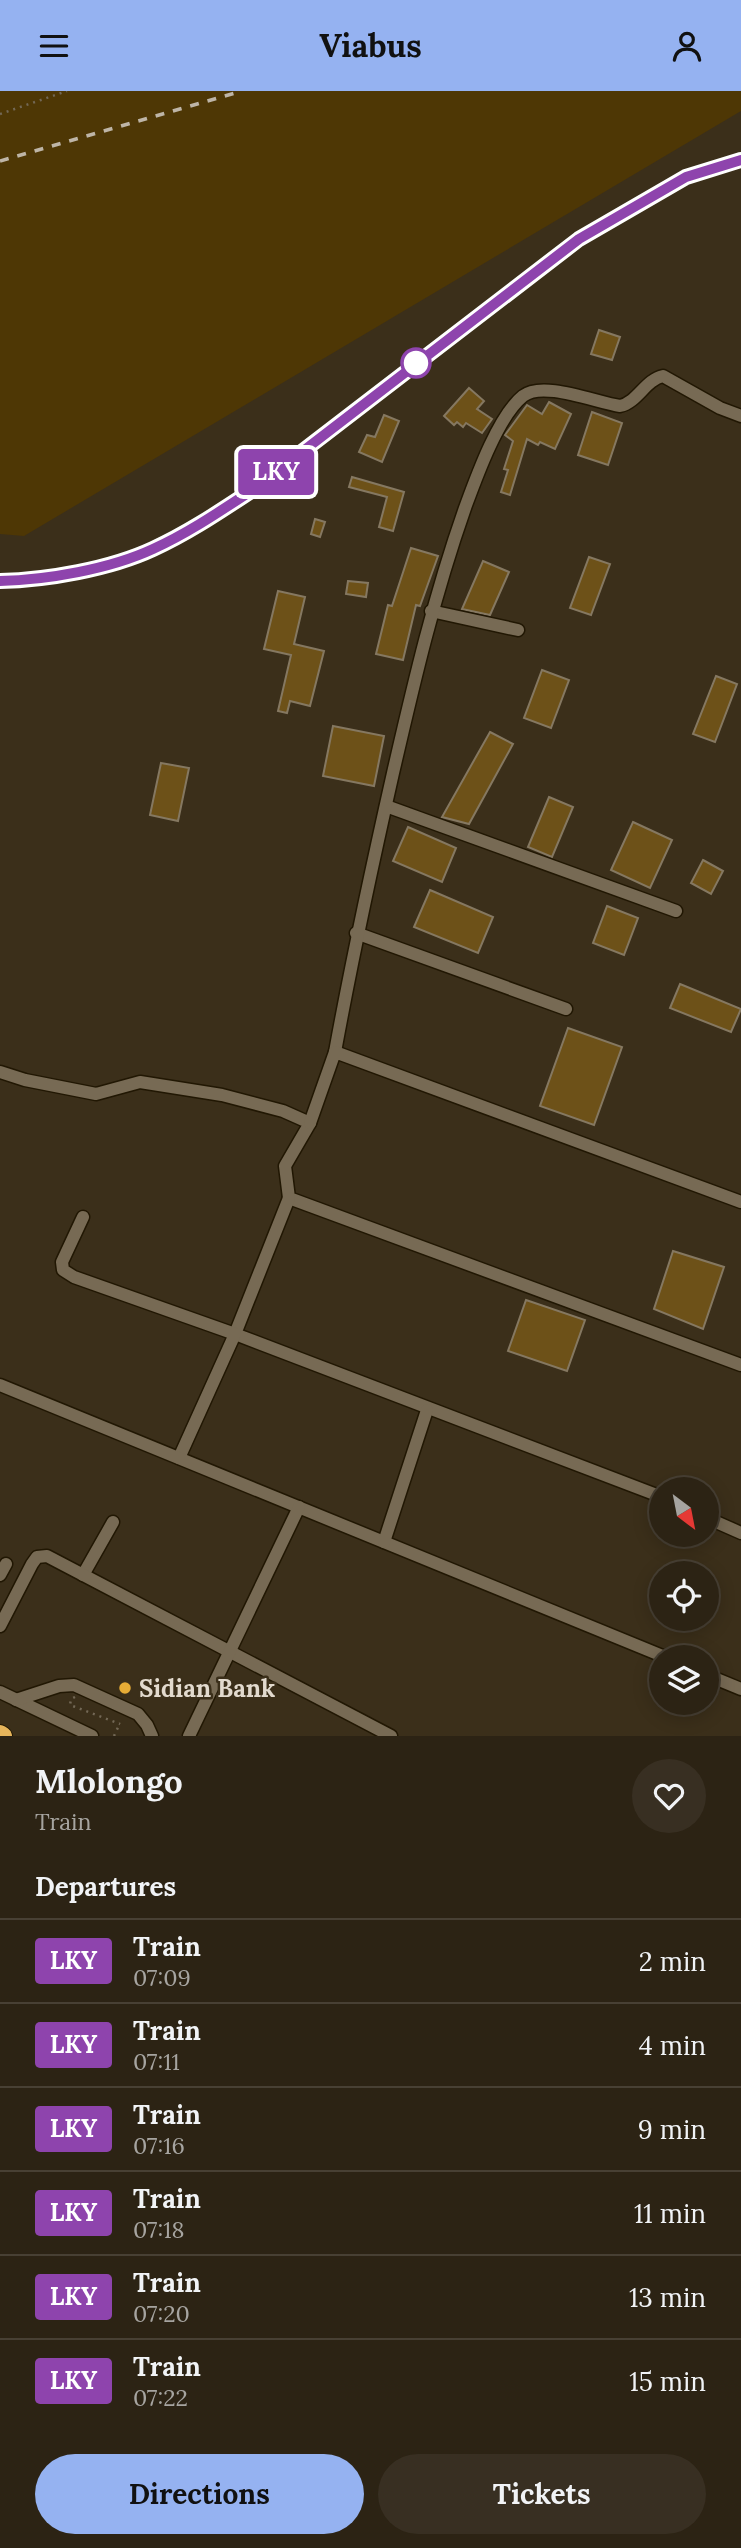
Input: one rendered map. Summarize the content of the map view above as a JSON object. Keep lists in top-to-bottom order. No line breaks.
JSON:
{"places":["Sidian Bank"],"north":"bottom right","page":{"header":"Viabus","on_map":"LKY","heading":[["Mlolongo","Train"],"Departures"],"list":[{"mark":"LKY","name":"Train","note":"07:09","value":"2 min"},{"mark":"LKY","name":"Train","note":"07:11","value":"4 min"},{"mark":"LKY","name":"Train","note":"07:16","value":"9 min"},{"mark":"LKY","name":"Train","note":"07:18","value":"11 min"},{"mark":"LKY","name":"Train","note":"07:20","value":"13 min"},{"mark":"LKY","name":"Train","note":"07:22","value":"15 min"}],"buttons":["Directions","Tickets"]}}
